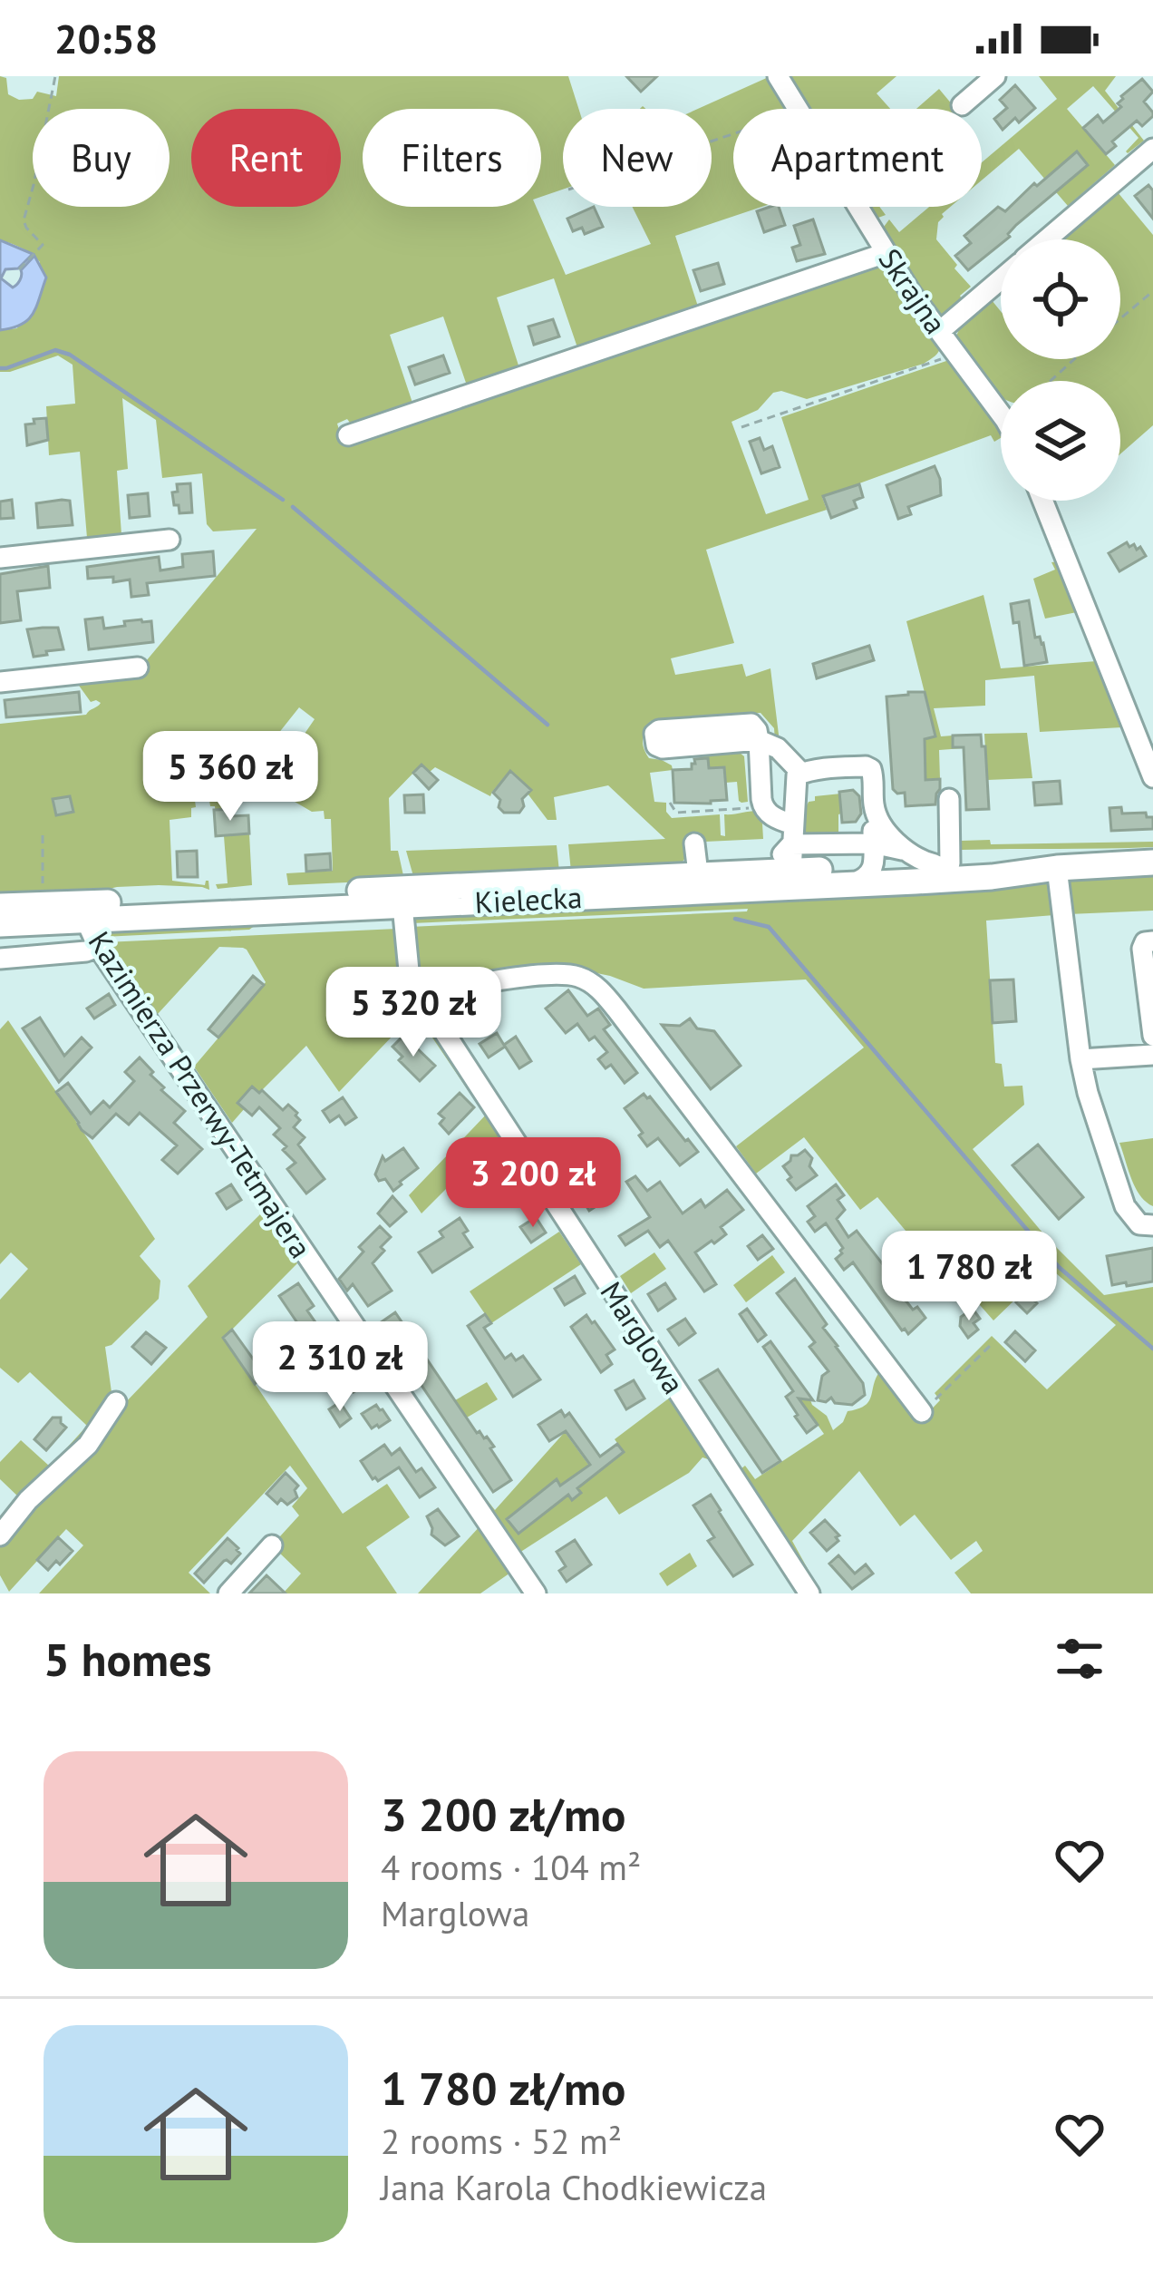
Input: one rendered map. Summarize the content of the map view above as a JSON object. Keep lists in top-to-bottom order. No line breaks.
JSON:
{"streets":{"main road":["Kielecka"],"street":["Skrajna","Kazimierza Przerwy-Tetmajera","Marglowa"]},"crossings":[["Kielecka","Kazimierza Przerwy-Tetmajera"],["Kielecka","Marglowa"]],"page":{"status":"20:58","chip":["Buy","Rent","Filters","New","Apartment"],"price":["5 360 zł","5 320 zł","3 200 zł","1 780 zł","2 310 zł"],"heading":"5 homes","list":[{"name":"3 200 zł/mo","note":"4 rooms · 104 m² · Marglowa"},{"name":"1 780 zł/mo","note":"2 rooms · 52 m² · Jana Karola Chodkiewicza"}]}}
